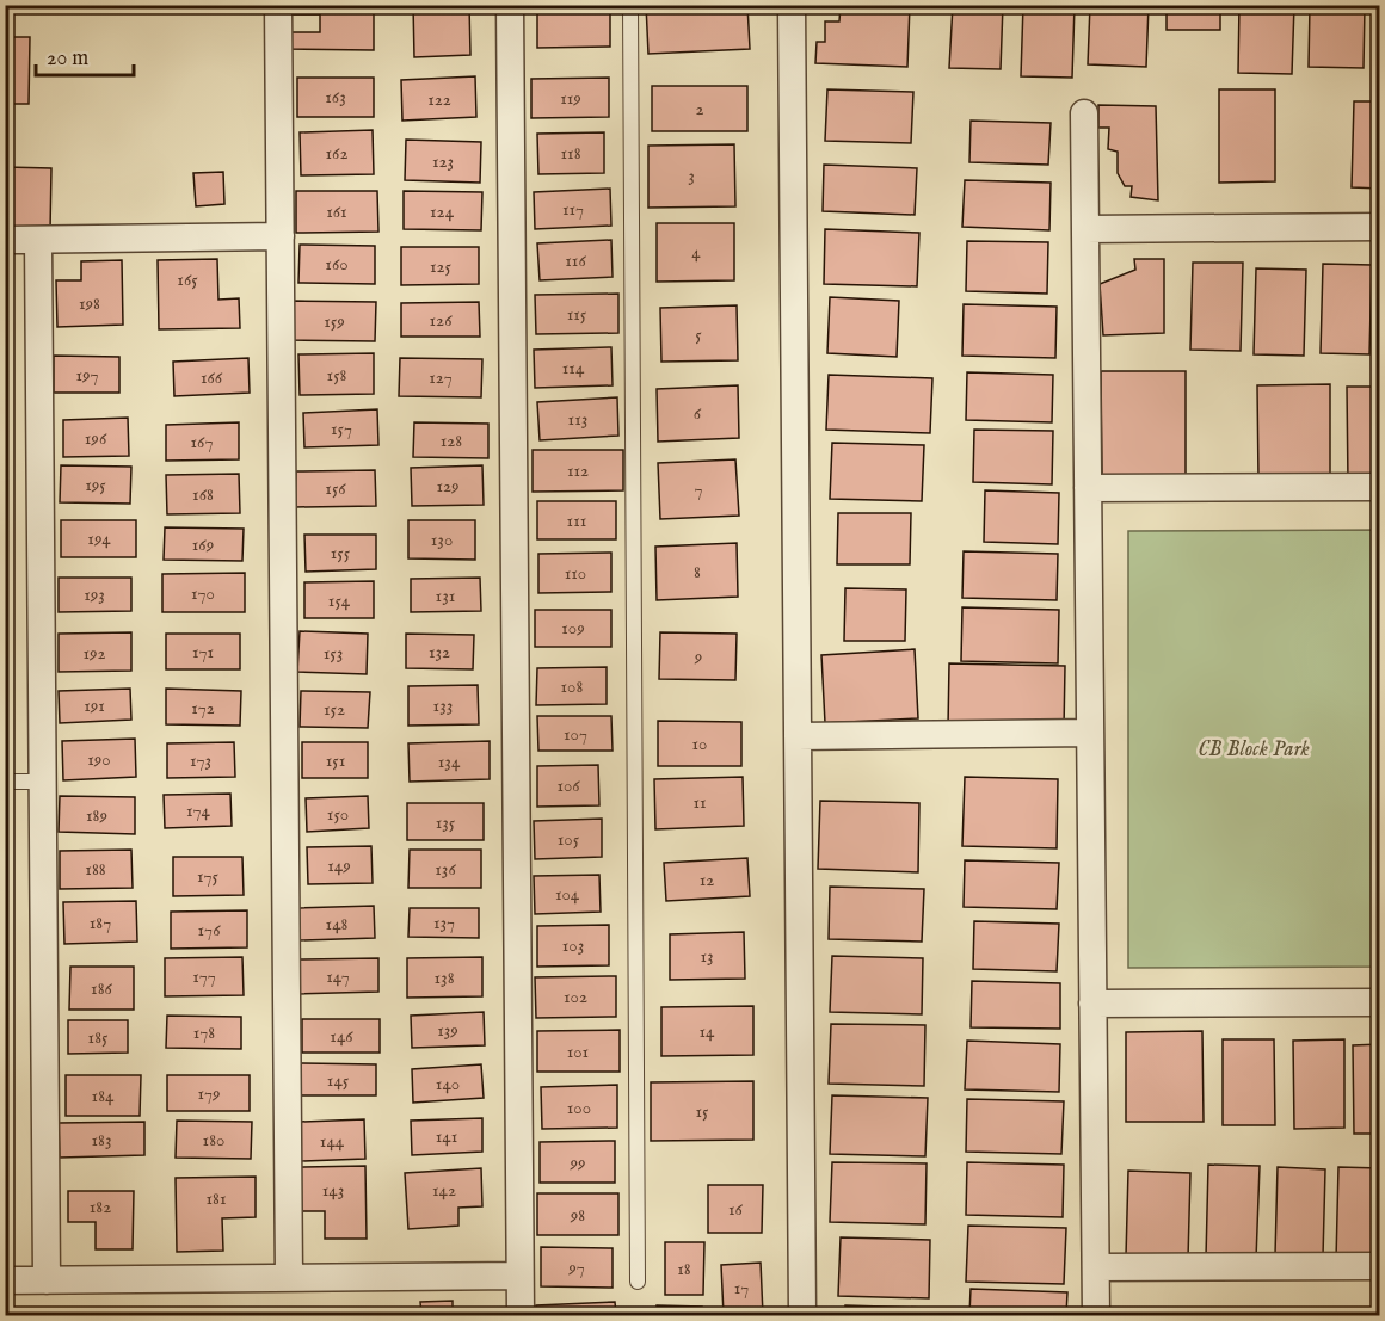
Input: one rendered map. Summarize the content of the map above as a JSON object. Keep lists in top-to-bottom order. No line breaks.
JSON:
{"parks":["CB Block Park"],"house_numbers":["163","119","122","2","162","118","123","3","117","161","124","4","116","160","125","165","198","115","126","159","5","114","197","158","166","127","6","113","157","196","128","167","112","195","129","156","7","168","111","194","130","169","155","8","110","170","193","131","154","109","171","132","192","153","9","108","191","133","172","152","107","10","190","173","151","134","106","11","174","150","189","135","105","149","188","136","175","12","104","187","137","148","176","103","13","177","147","138","186","102","139","14","178","146","185","101","145","140","179","184","100","15","141","183","180","144","99","143","142","181","182","16","98","97","18","17"],"scale_bar":"20 m"}
